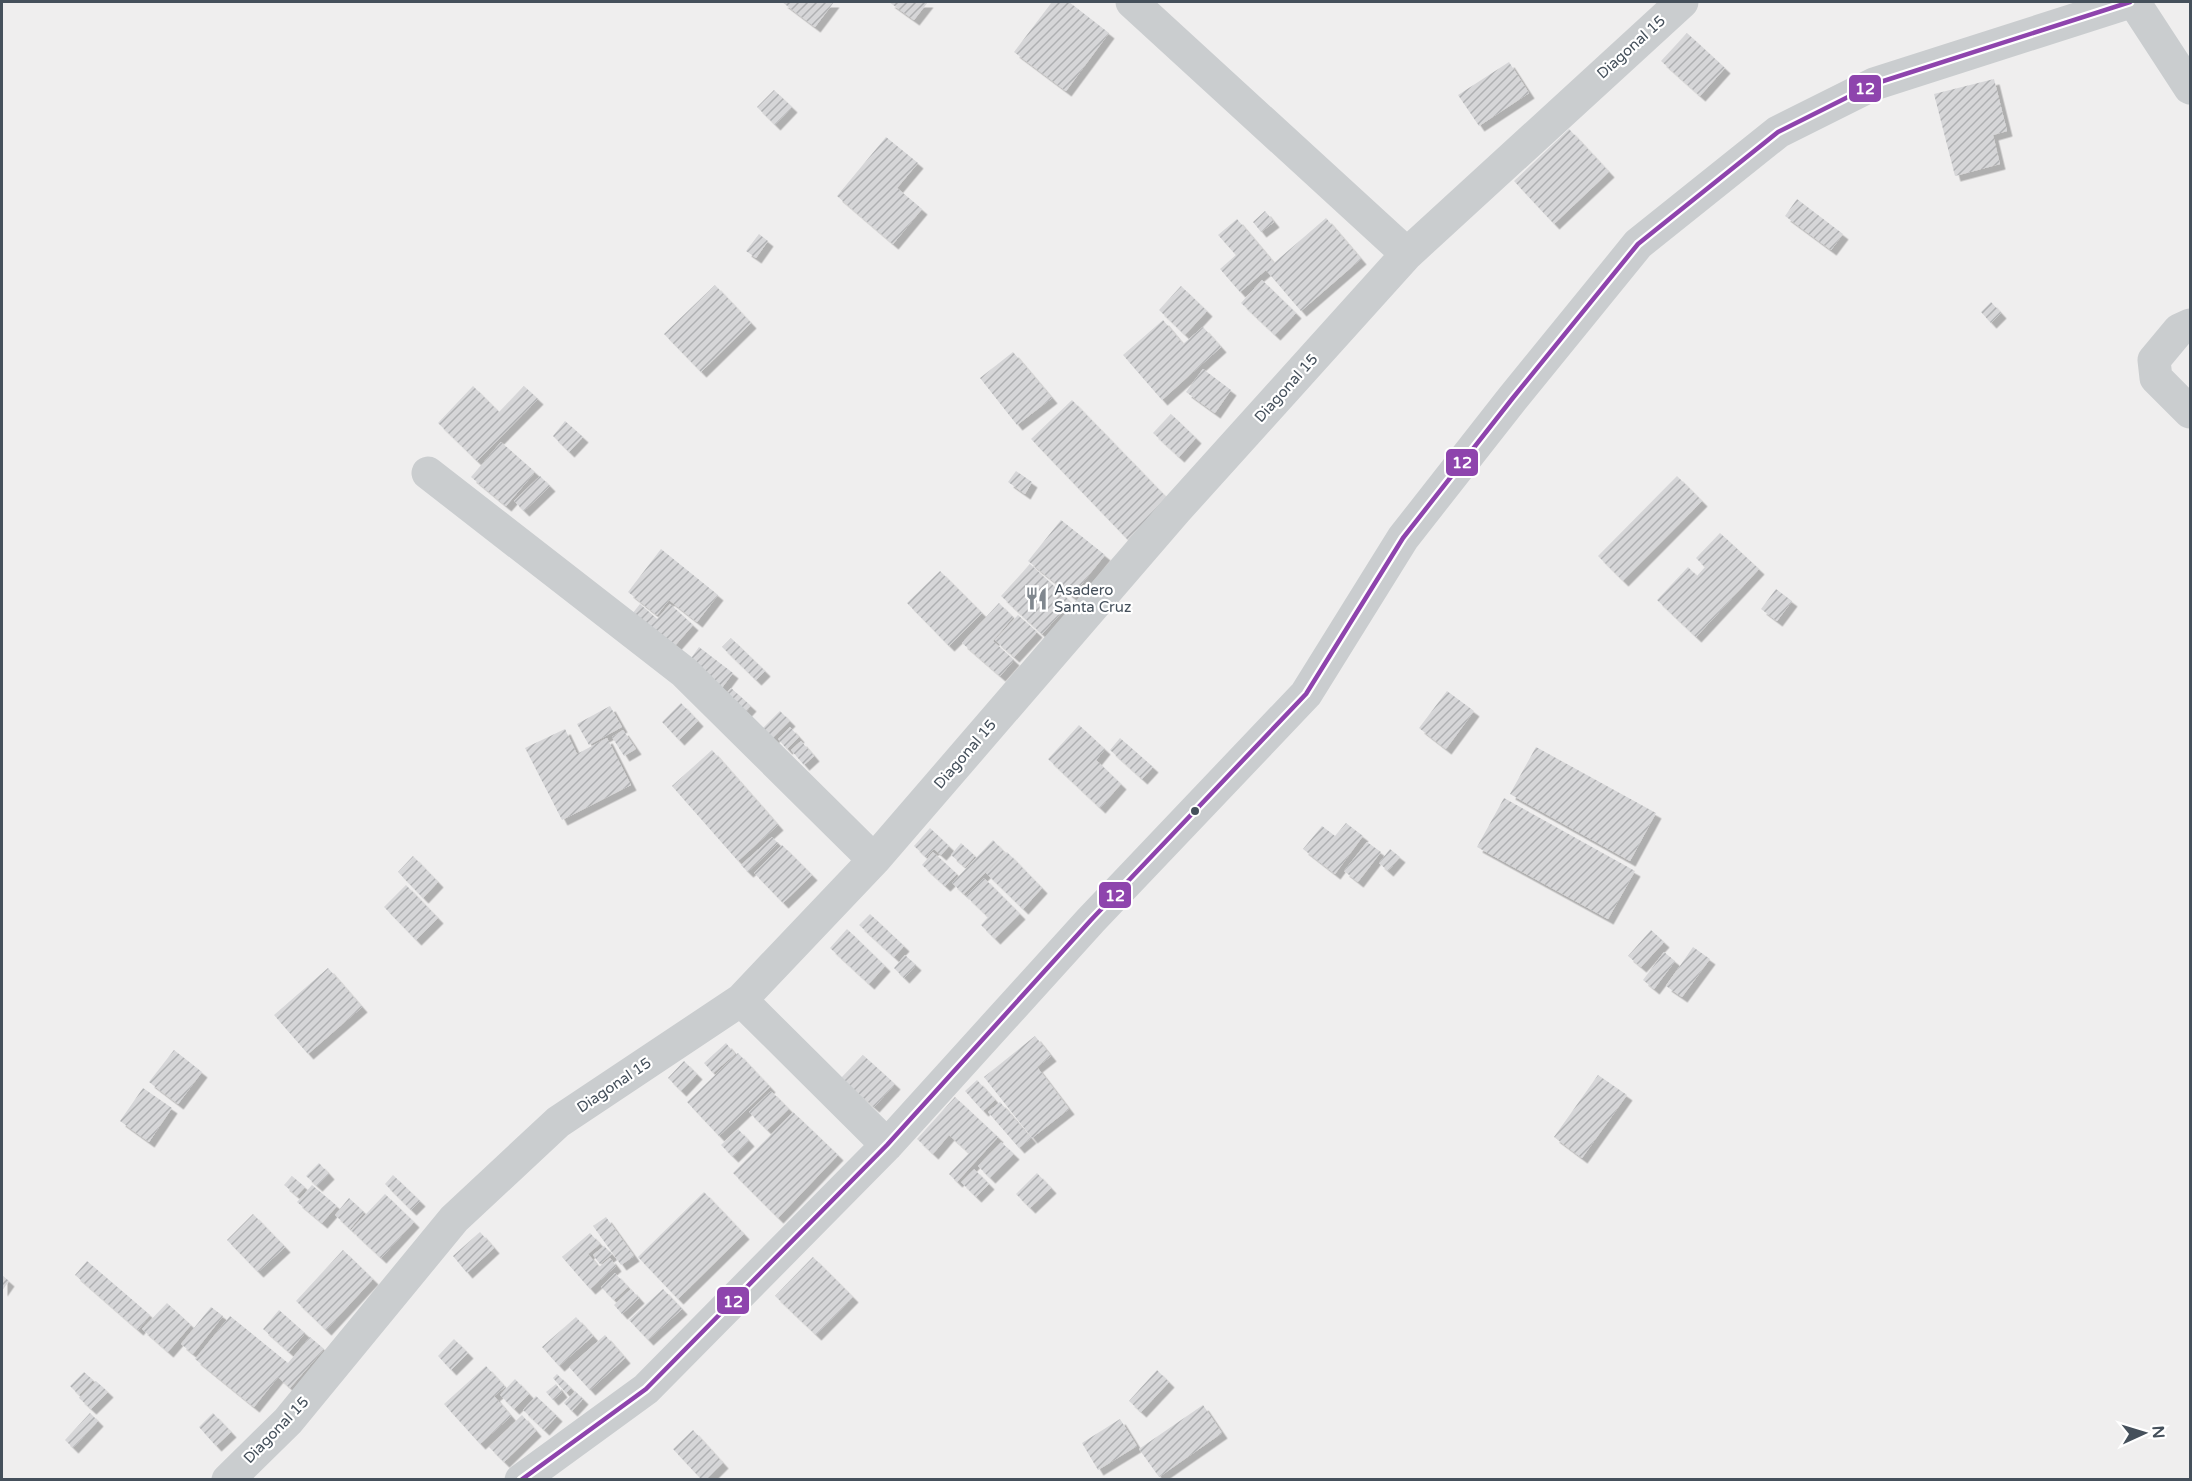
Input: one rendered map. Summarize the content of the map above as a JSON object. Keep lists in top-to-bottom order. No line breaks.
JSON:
{"streets":{"street":["Diagonal 15"]},"places":{"restaurant":["Asadero Santa Cruz"]},"lines":["transit line 12"],"north":"right"}
